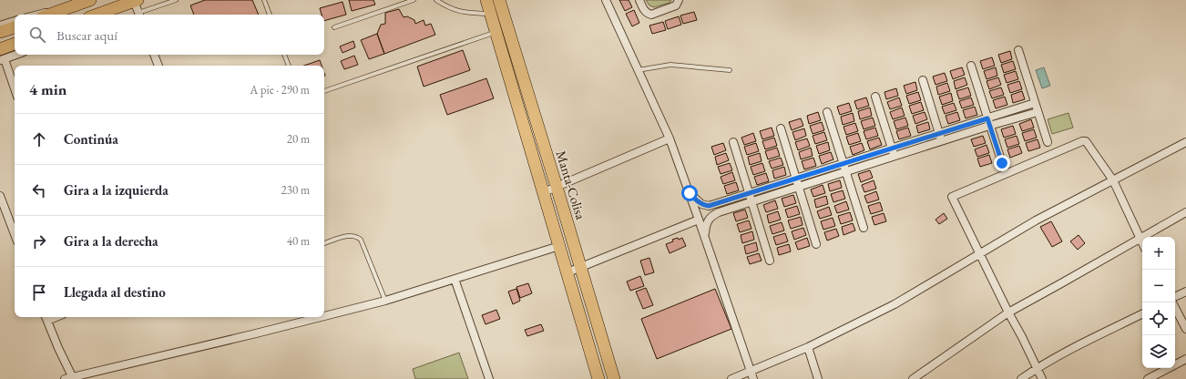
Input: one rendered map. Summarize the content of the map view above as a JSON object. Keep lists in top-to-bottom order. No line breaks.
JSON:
{"streets":{"highway":["Manta-Colisa"]},"page":{"search":"Buscar aquí","heading":["4 min","A pie · 290 m"],"list":[["Continúa","20 m"],["Gira a la izquierda","230 m"],["Gira a la derecha","40 m"],"Llegada al destino"],"map_buttons":["+","−"]}}
